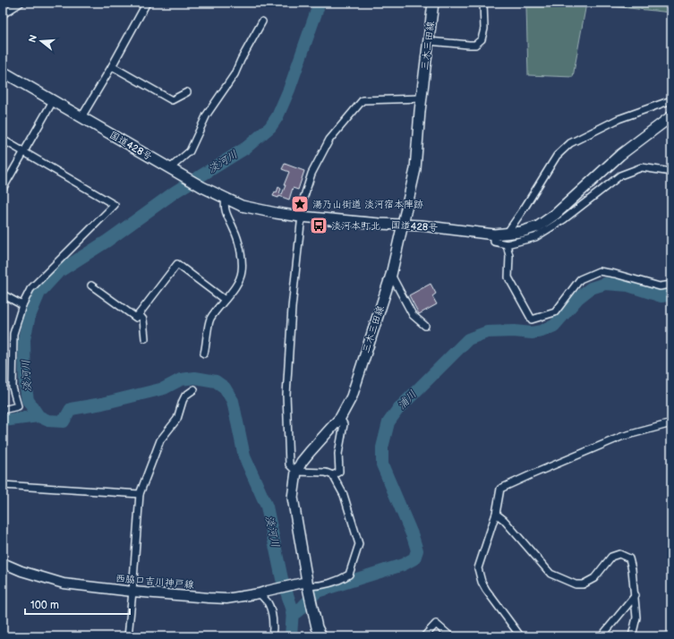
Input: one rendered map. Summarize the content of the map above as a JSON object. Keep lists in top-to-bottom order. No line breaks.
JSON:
{"streets":{"main road":["三木三田線","国道428号","西脇口吉川神戸線"]},"crossings":[["三木三田線","国道428号"],["三木三田線","西脇口吉川神戸線"]],"water":["淡河川","浦川"],"places":{"place":["湯乃山街道 淡河宿本陣跡"],"bus stop":["淡河本町北"]},"scale_bar":"100 m","north":"left"}
